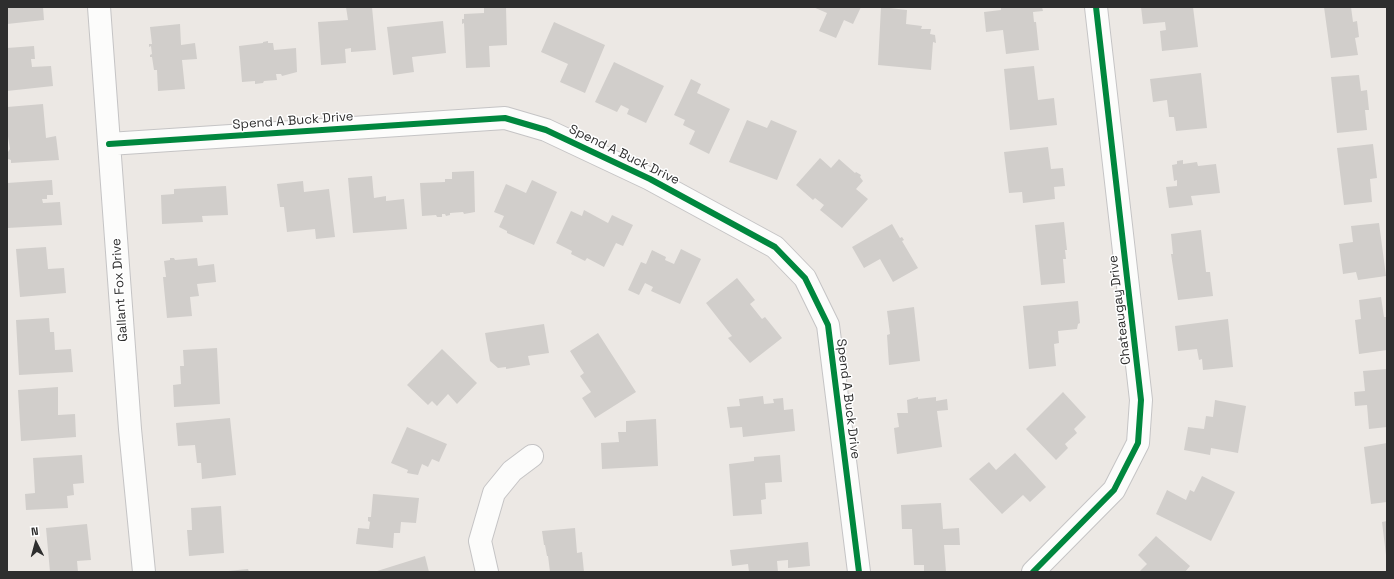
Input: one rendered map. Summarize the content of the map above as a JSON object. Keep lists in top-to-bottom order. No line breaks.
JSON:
{"streets":{"street":["Spend A Buck Drive","Gallant Fox Drive","Chateaugay Drive"]},"crossings":[["Spend A Buck Drive","Gallant Fox Drive"]],"north":"top"}
